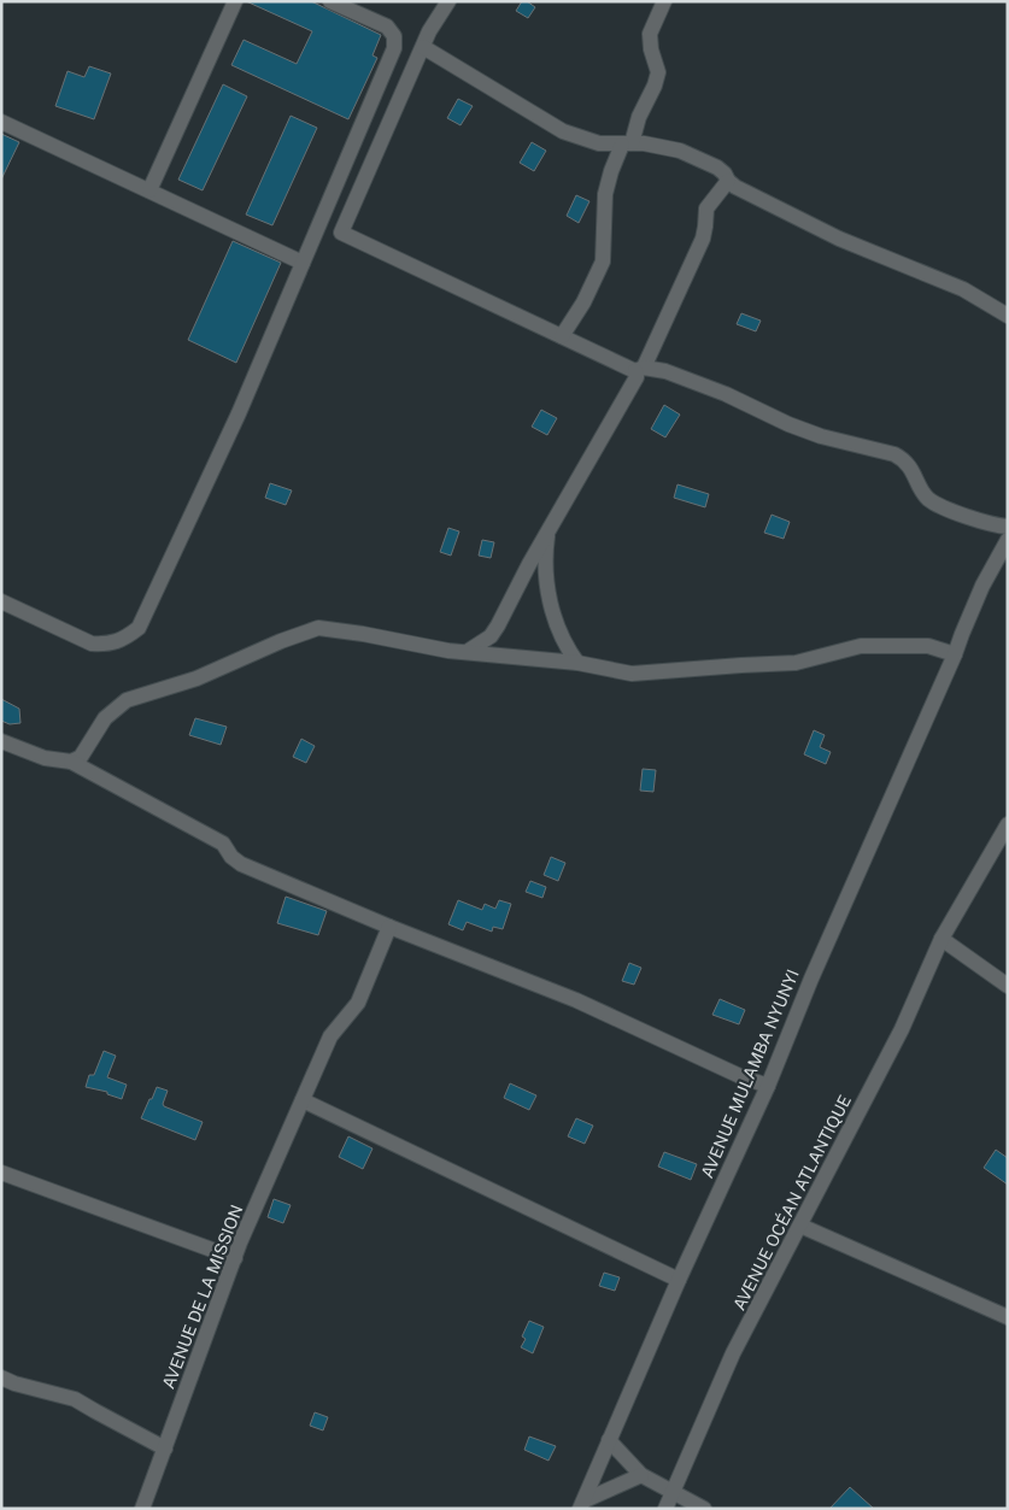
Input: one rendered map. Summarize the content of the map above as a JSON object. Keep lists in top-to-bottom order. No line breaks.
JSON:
{"streets":{"street":["AVENUE MULAMBA NYUNYI","AVENUE OCÉAN ATLANTIQUE","AVENUE DE LA MISSION"]}}
